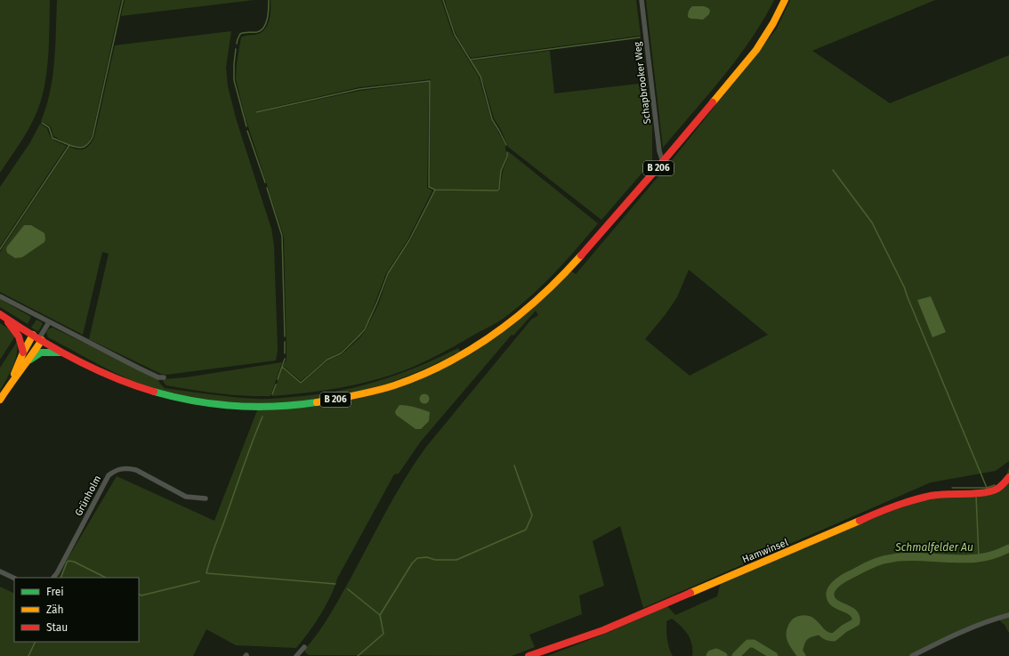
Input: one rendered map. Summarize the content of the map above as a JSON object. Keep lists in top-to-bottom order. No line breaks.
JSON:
{"streets":{"main road":["B 206","Hamwinsel"],"street":["Schapbrooker Weg","Grünholm"]},"crossings":[["Schapbrooker Weg","B 206"]],"water":["Schmalfelder Au"],"legend":["Frei","Zäh","Stau"]}
